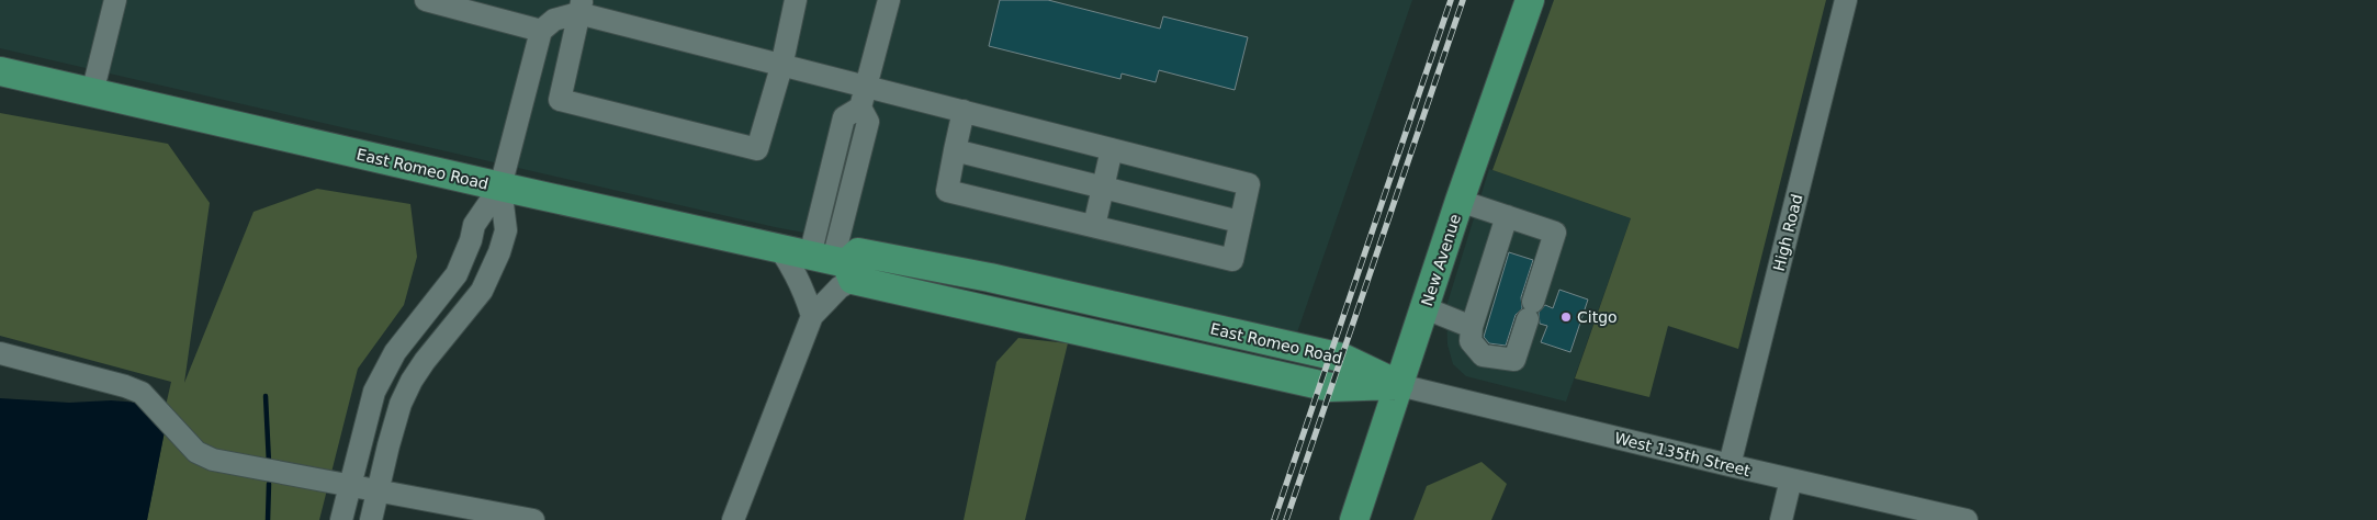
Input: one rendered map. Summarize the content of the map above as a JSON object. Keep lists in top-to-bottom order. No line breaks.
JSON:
{"streets":{"main road":["East Romeo Road","New Avenue"],"street":["High Road","West 135th Street"]},"crossings":[["East Romeo Road","New Avenue"],["East Romeo Road","West 135th Street"],["High Road","West 135th Street"],["New Avenue","West 135th Street"]],"places":["Citgo"]}
